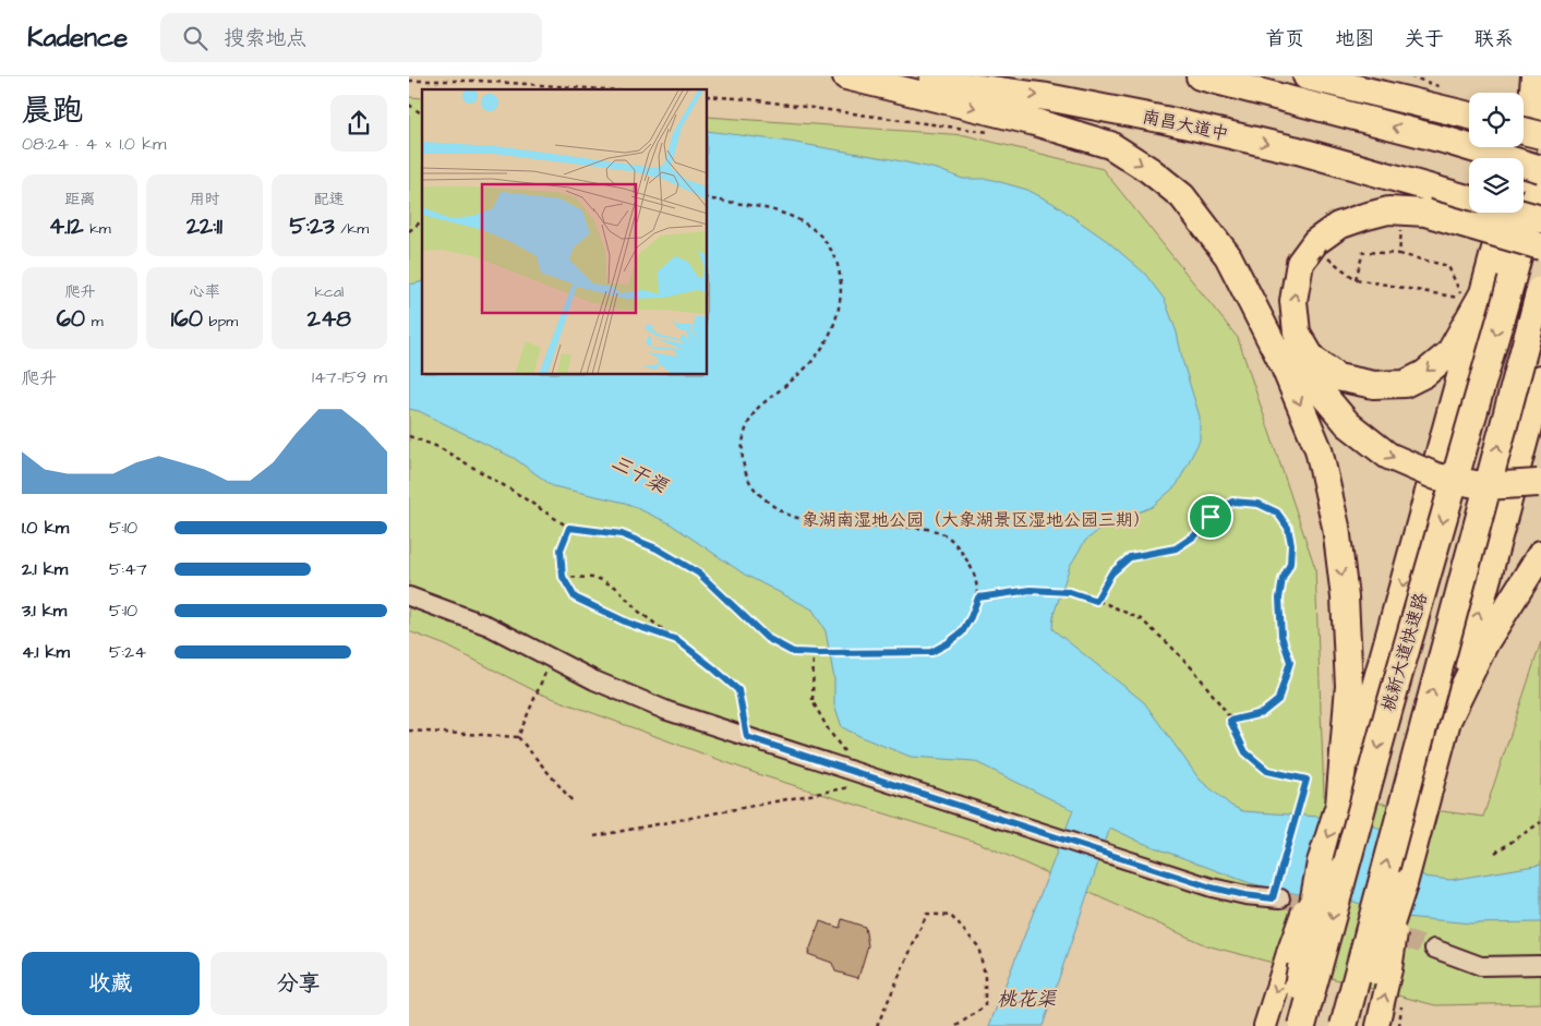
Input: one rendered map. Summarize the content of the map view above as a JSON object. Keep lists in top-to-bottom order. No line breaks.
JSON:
{"streets":{"highway":["南昌大道中","桃新大道快速路"]},"water":["三干渠","桃花渠"],"parks":["象湖南湿地公园（大象湖景区湿地公园三期）"],"page":{"header":"Kadence","search":"搜索地点","nav":["首页","地图","关于","联系"],"heading":["晨跑","08:24 · 4 × 1.0 km"],"stats":[["距离","4.12 km"],["用时","22:11"],["配速","5:23 /km"],["爬升","60 m"],["心率","160 bpm"],["kcal","248"]],"chart":["爬升","147–159 m"],"list":[{"name":"1.0 km","note":"5:10"},{"name":"2.1 km","note":"5:47"},{"name":"3.1 km","note":"5:10"},{"name":"4.1 km","note":"5:24"}],"buttons":["收藏","分享"]}}
